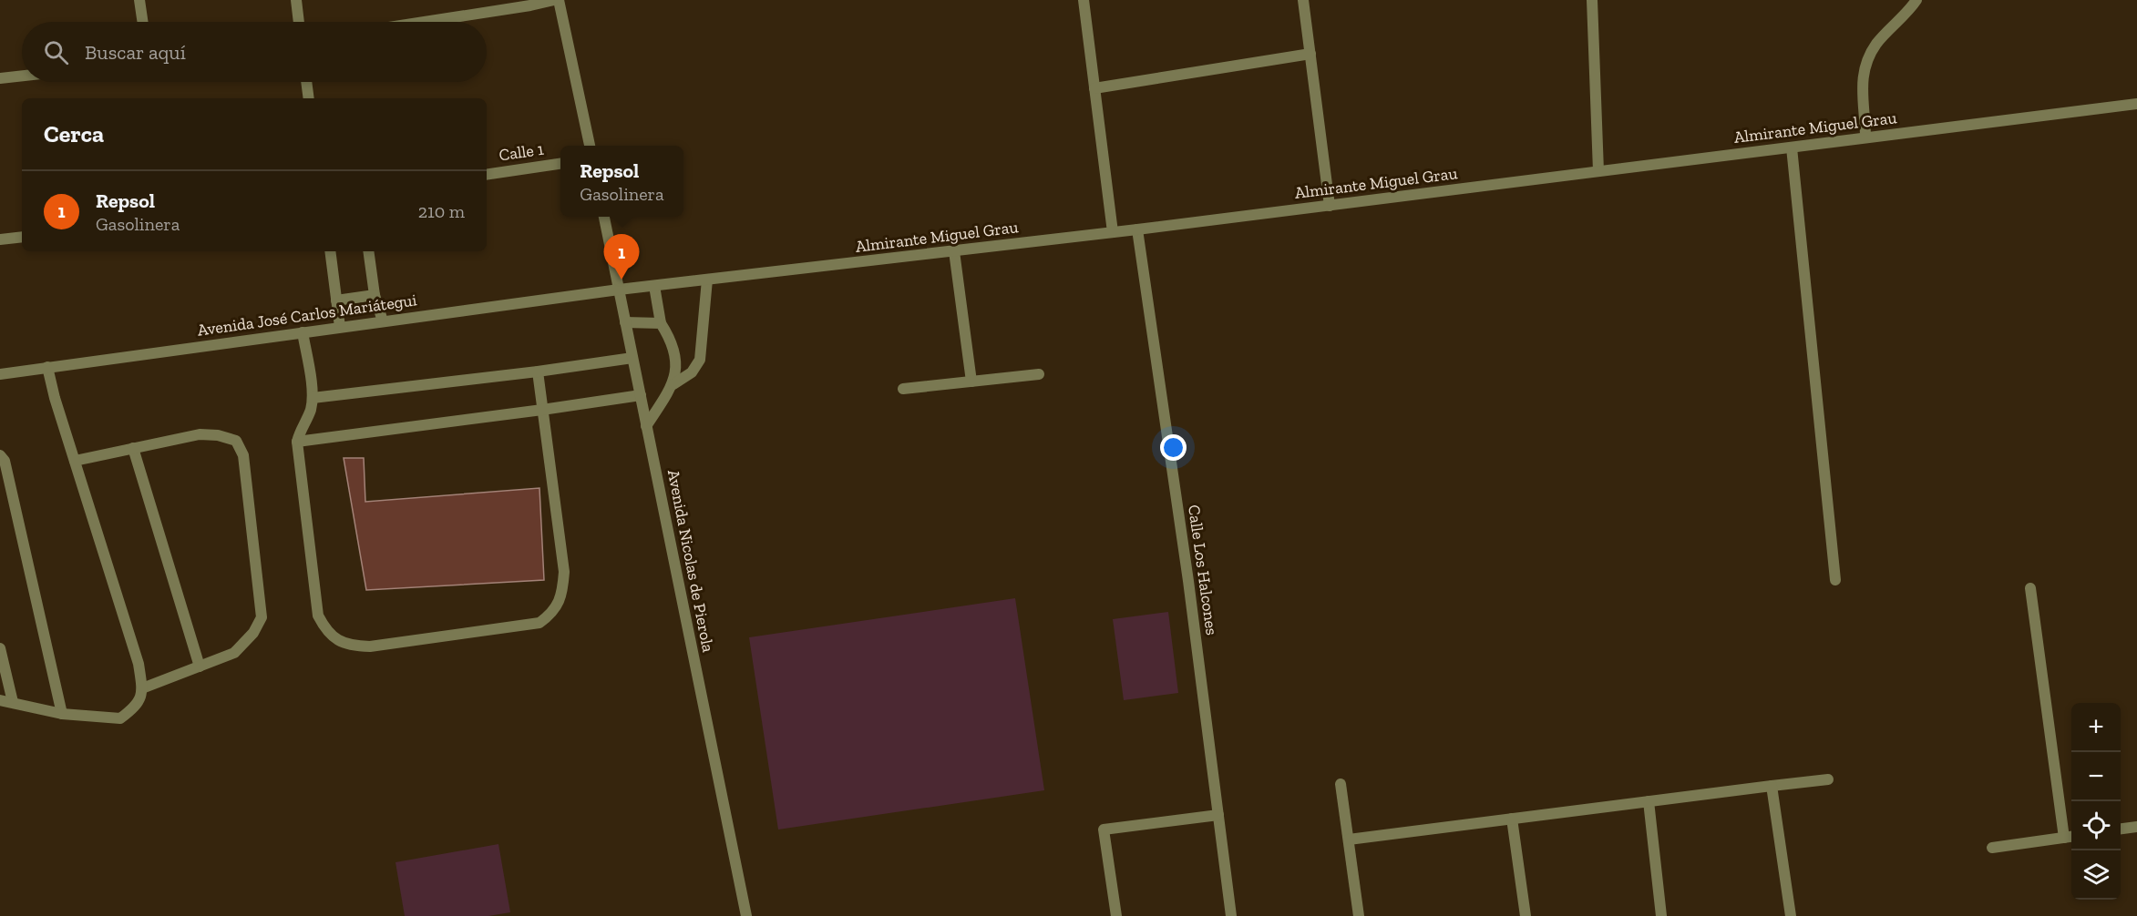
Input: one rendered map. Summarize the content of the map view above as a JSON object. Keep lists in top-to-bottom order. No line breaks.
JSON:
{"streets":{"street":["Almirante Miguel Grau","Calle 1","Avenida José Carlos Mariátegui","Avenida Nicolas de Pierola","Calle Los Halcones"]},"crossings":[["Almirante Miguel Grau","Avenida José Carlos Mariátegui"],["Almirante Miguel Grau","Avenida Nicolas de Pierola"],["Almirante Miguel Grau","Calle Los Halcones"],["Avenida José Carlos Mariátegui","Avenida Nicolas de Pierola"]],"page":{"search":"Buscar aquí","heading":"Cerca","popup":["Repsol","Gasolinera"],"list":[{"mark":"1","name":"Repsol","note":"Gasolinera","value":"210 m"}],"pins":"1","map_buttons":["+","−"]}}
